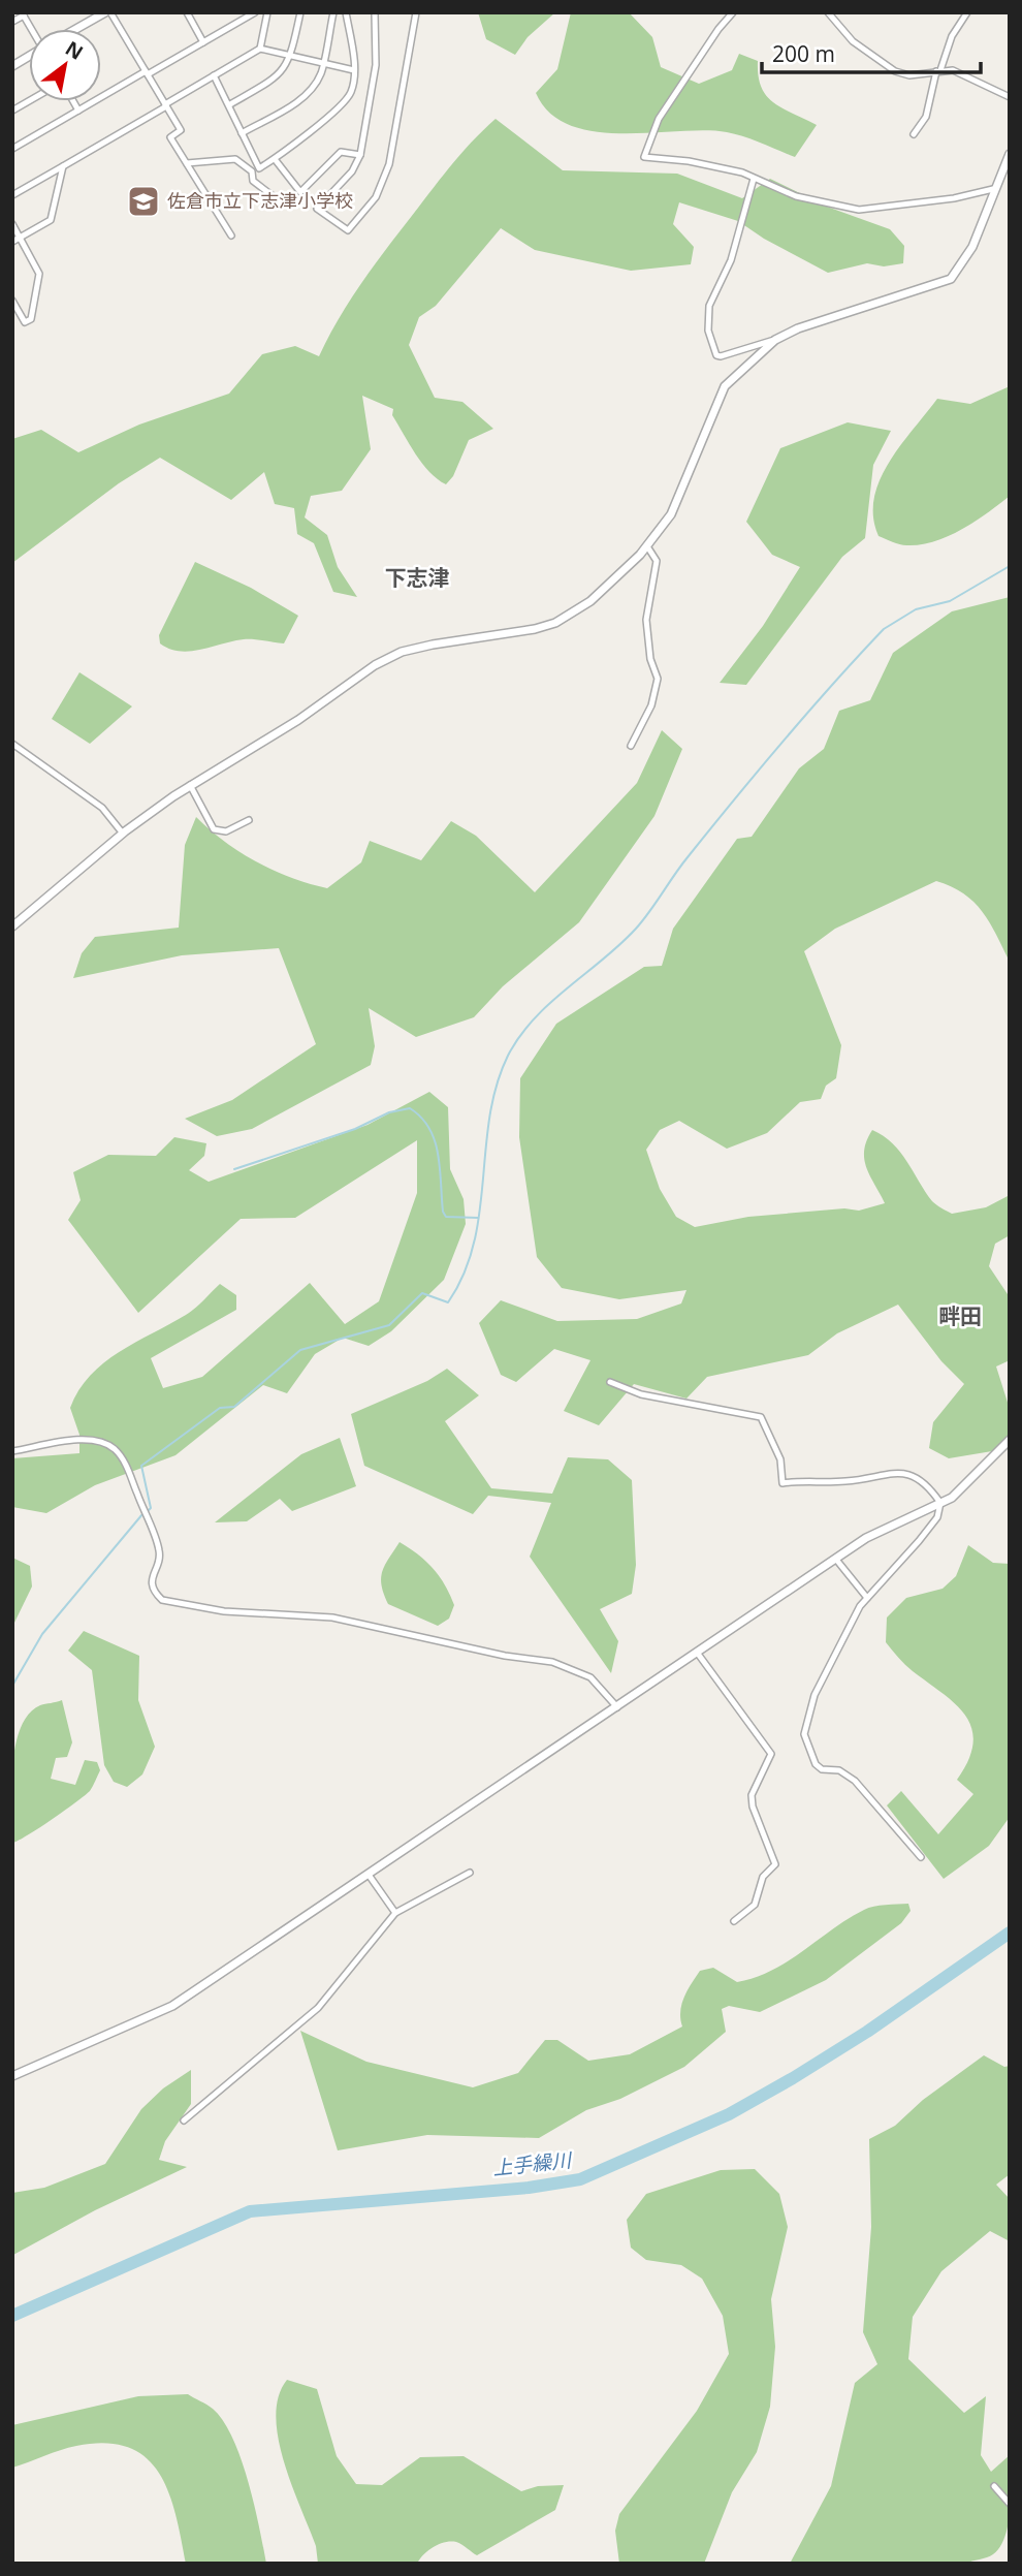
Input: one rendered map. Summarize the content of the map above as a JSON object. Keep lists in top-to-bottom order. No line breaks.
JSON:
{"districts":["下志津","畔田"],"water":["上手繰川"],"places":{"school or university":["佐倉市立下志津小学校"]},"scale_bar":"200 m","north":"top right"}
